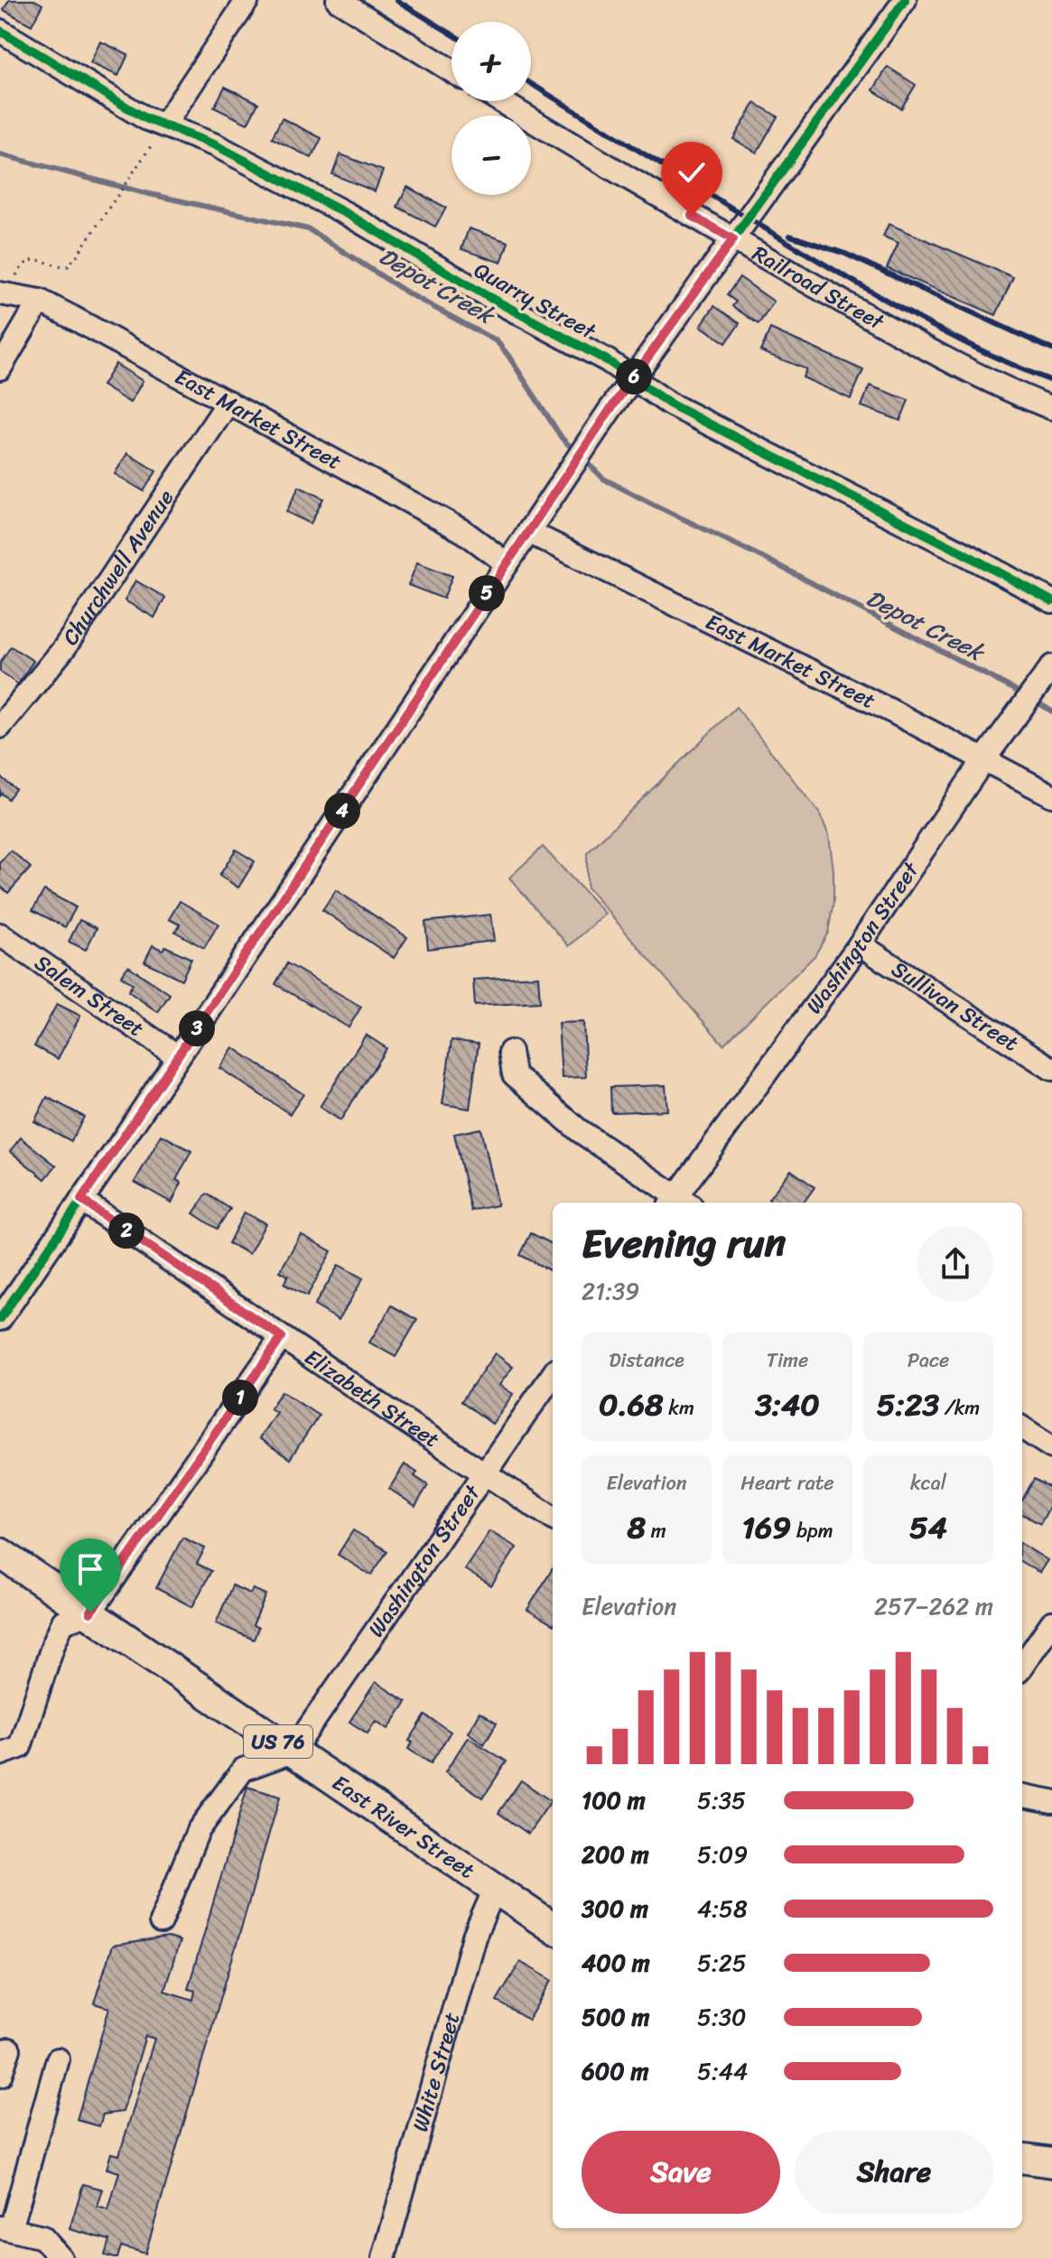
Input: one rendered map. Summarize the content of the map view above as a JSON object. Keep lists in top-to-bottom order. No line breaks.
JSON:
{"streets":{"main road":["US 76","East River Street"],"street":["Railroad Street","Quarry Street","East Market Street","Churchwell Avenue","Washington Street","Salem Street","Sullivan Street","Elizabeth Street","White Street"]},"crossings":[["East Market Street","Churchwell Avenue"],["East Market Street","Washington Street"],["Washington Street","Sullivan Street"],["Washington Street","Elizabeth Street"],["Washington Street","East River Street"],["East River Street","White Street"]],"water":["Depot Creek"],"page":{"map_buttons":["+","−"],"pins":["6","5","4","3","2","1"],"heading":["Evening run","21:39"],"stats":[["Distance","0.68 km"],["Time","3:40"],["Pace","5:23 /km"],["Elevation","8 m"],["Heart rate","169 bpm"],["kcal","54"]],"chart":["Elevation","257–262 m"],"list":[{"name":"100 m","note":"5:35"},{"name":"200 m","note":"5:09"},{"name":"300 m","note":"4:58"},{"name":"400 m","note":"5:25"},{"name":"500 m","note":"5:30"},{"name":"600 m","note":"5:44"}],"buttons":["Save","Share"]}}
